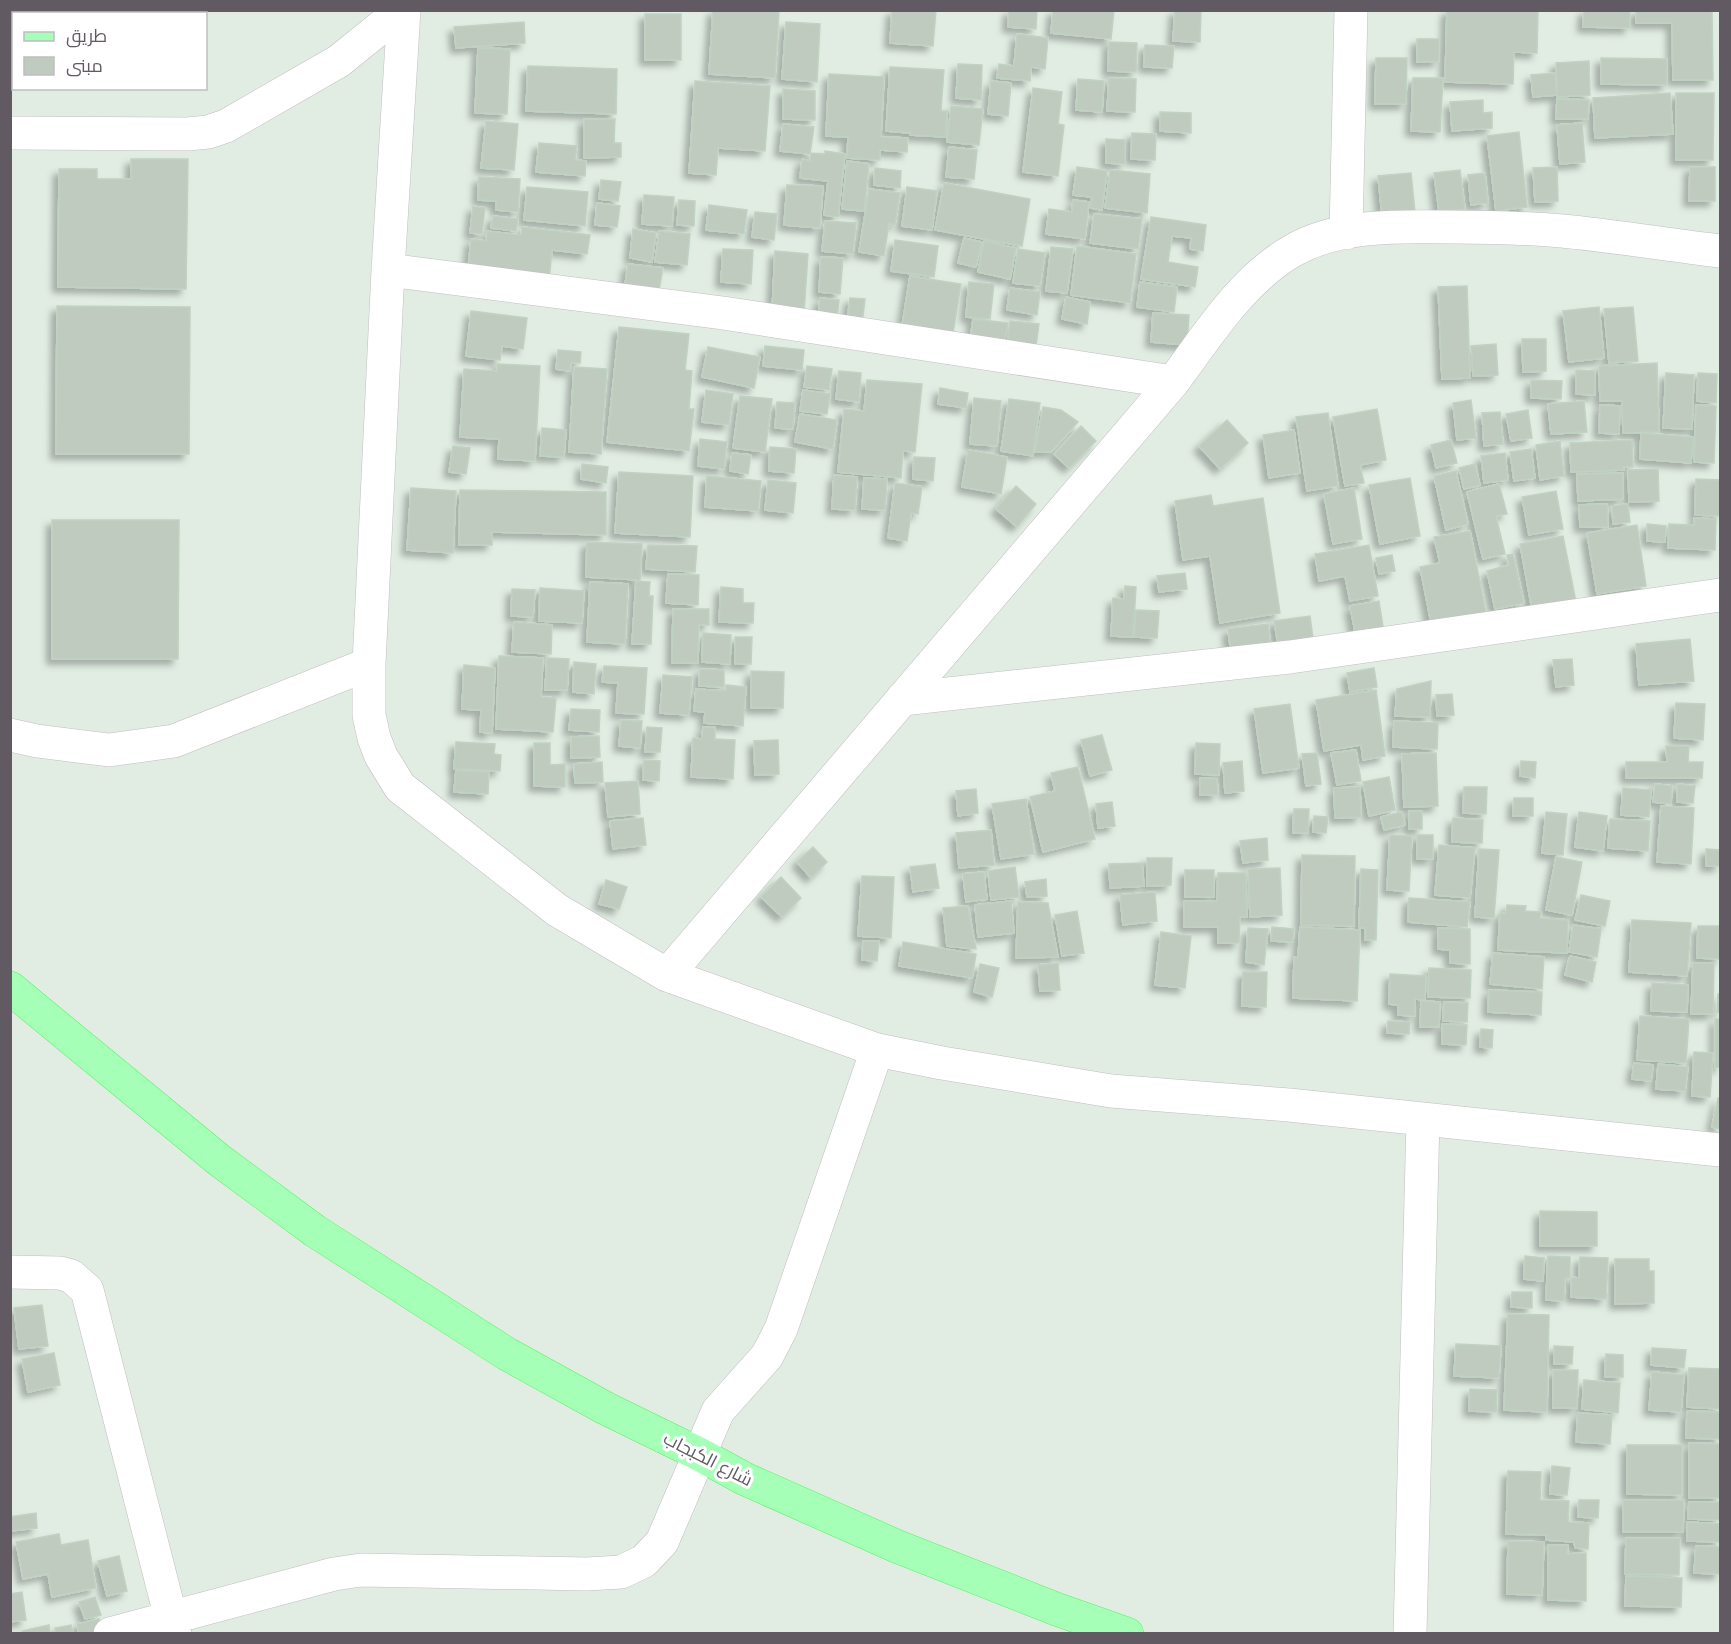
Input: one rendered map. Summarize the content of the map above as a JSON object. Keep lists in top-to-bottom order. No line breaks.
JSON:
{"streets":{"main road":["شارع الكبجاب"]},"legend":["طريق","مبنى"]}
